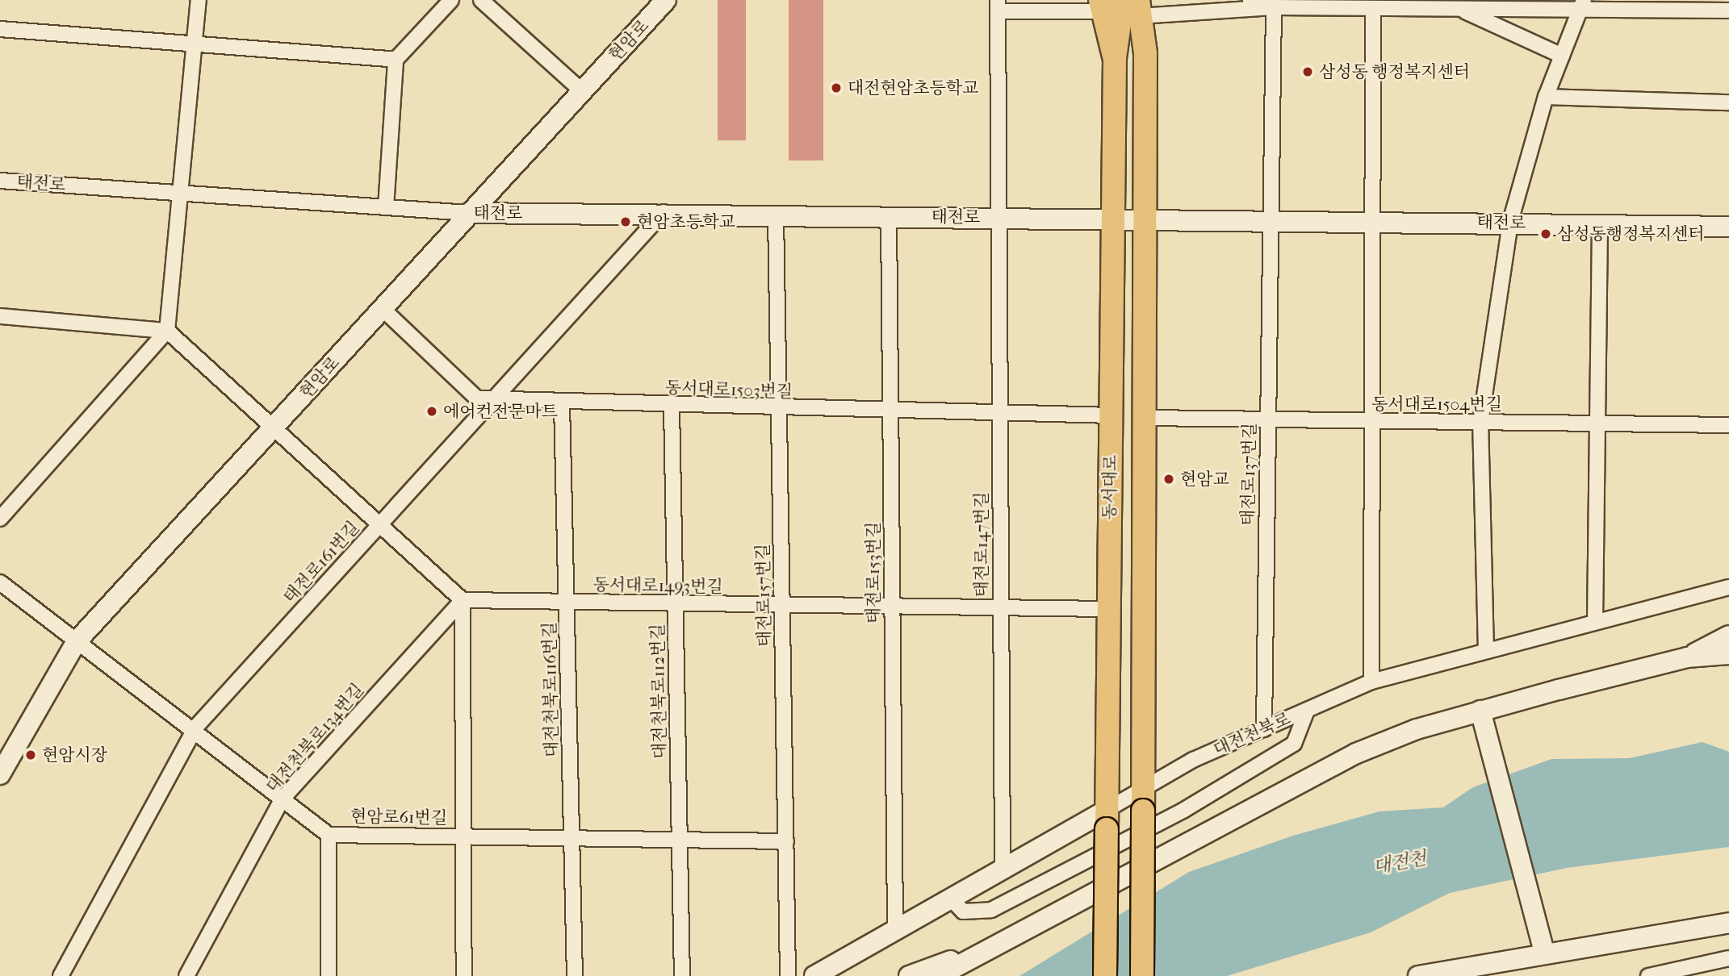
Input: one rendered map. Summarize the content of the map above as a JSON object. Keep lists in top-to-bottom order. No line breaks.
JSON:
{"streets":{"main road":["현암로","태전로","동서대로","대전천북로"],"street":["동서대로1503번길","동서대로1504번길","태전로137번길","태전로147번길","태전로161번길","태전로153번길","동서대로1493번길","태전로157번길","대전천북로116번길","대전천북로112번길","대전천북로134번길","현암로61번길"]},"crossings":[["현암로","태전로"],["현암로","동서대로1503번길"],["현암로","현암로61번길"],["태전로","태전로137번길"],["태전로","동서대로"],["태전로","태전로147번길"],["태전로","태전로161번길"],["태전로","태전로153번길"],["태전로","태전로157번길"],["동서대로1503번길","동서대로"],["동서대로1503번길","태전로147번길"],["동서대로1503번길","태전로161번길"],["동서대로1503번길","태전로153번길"],["동서대로1503번길","태전로157번길"],["동서대로1503번길","대전천북로116번길"],["동서대로1503번길","대전천북로112번길"],["동서대로1504번길","태전로137번길"],["동서대로1504번길","동서대로"],["태전로137번길","대전천북로"],["동서대로","동서대로1493번길"],["동서대로","대전천북로"],["태전로147번길","동서대로1493번길"],["태전로147번길","대전천북로"],["태전로161번길","현암로61번길"],["태전로153번길","동서대로1493번길"],["태전로153번길","대전천북로"],["동서대로1493번길","태전로157번길"],["동서대로1493번길","대전천북로116번길"],["동서대로1493번길","대전천북로112번길"],["동서대로1493번길","대전천북로134번길"],["태전로157번길","현암로61번길"],["대전천북로116번길","현암로61번길"],["대전천북로112번길","현암로61번길"],["대전천북로134번길","현암로61번길"]],"water":["대전천"],"places":["삼성동 행정복지센터","대전현암초등학교","현암초등학교","삼성동행정복지센터","에어컨전문마트","현암교","현암시장"]}
